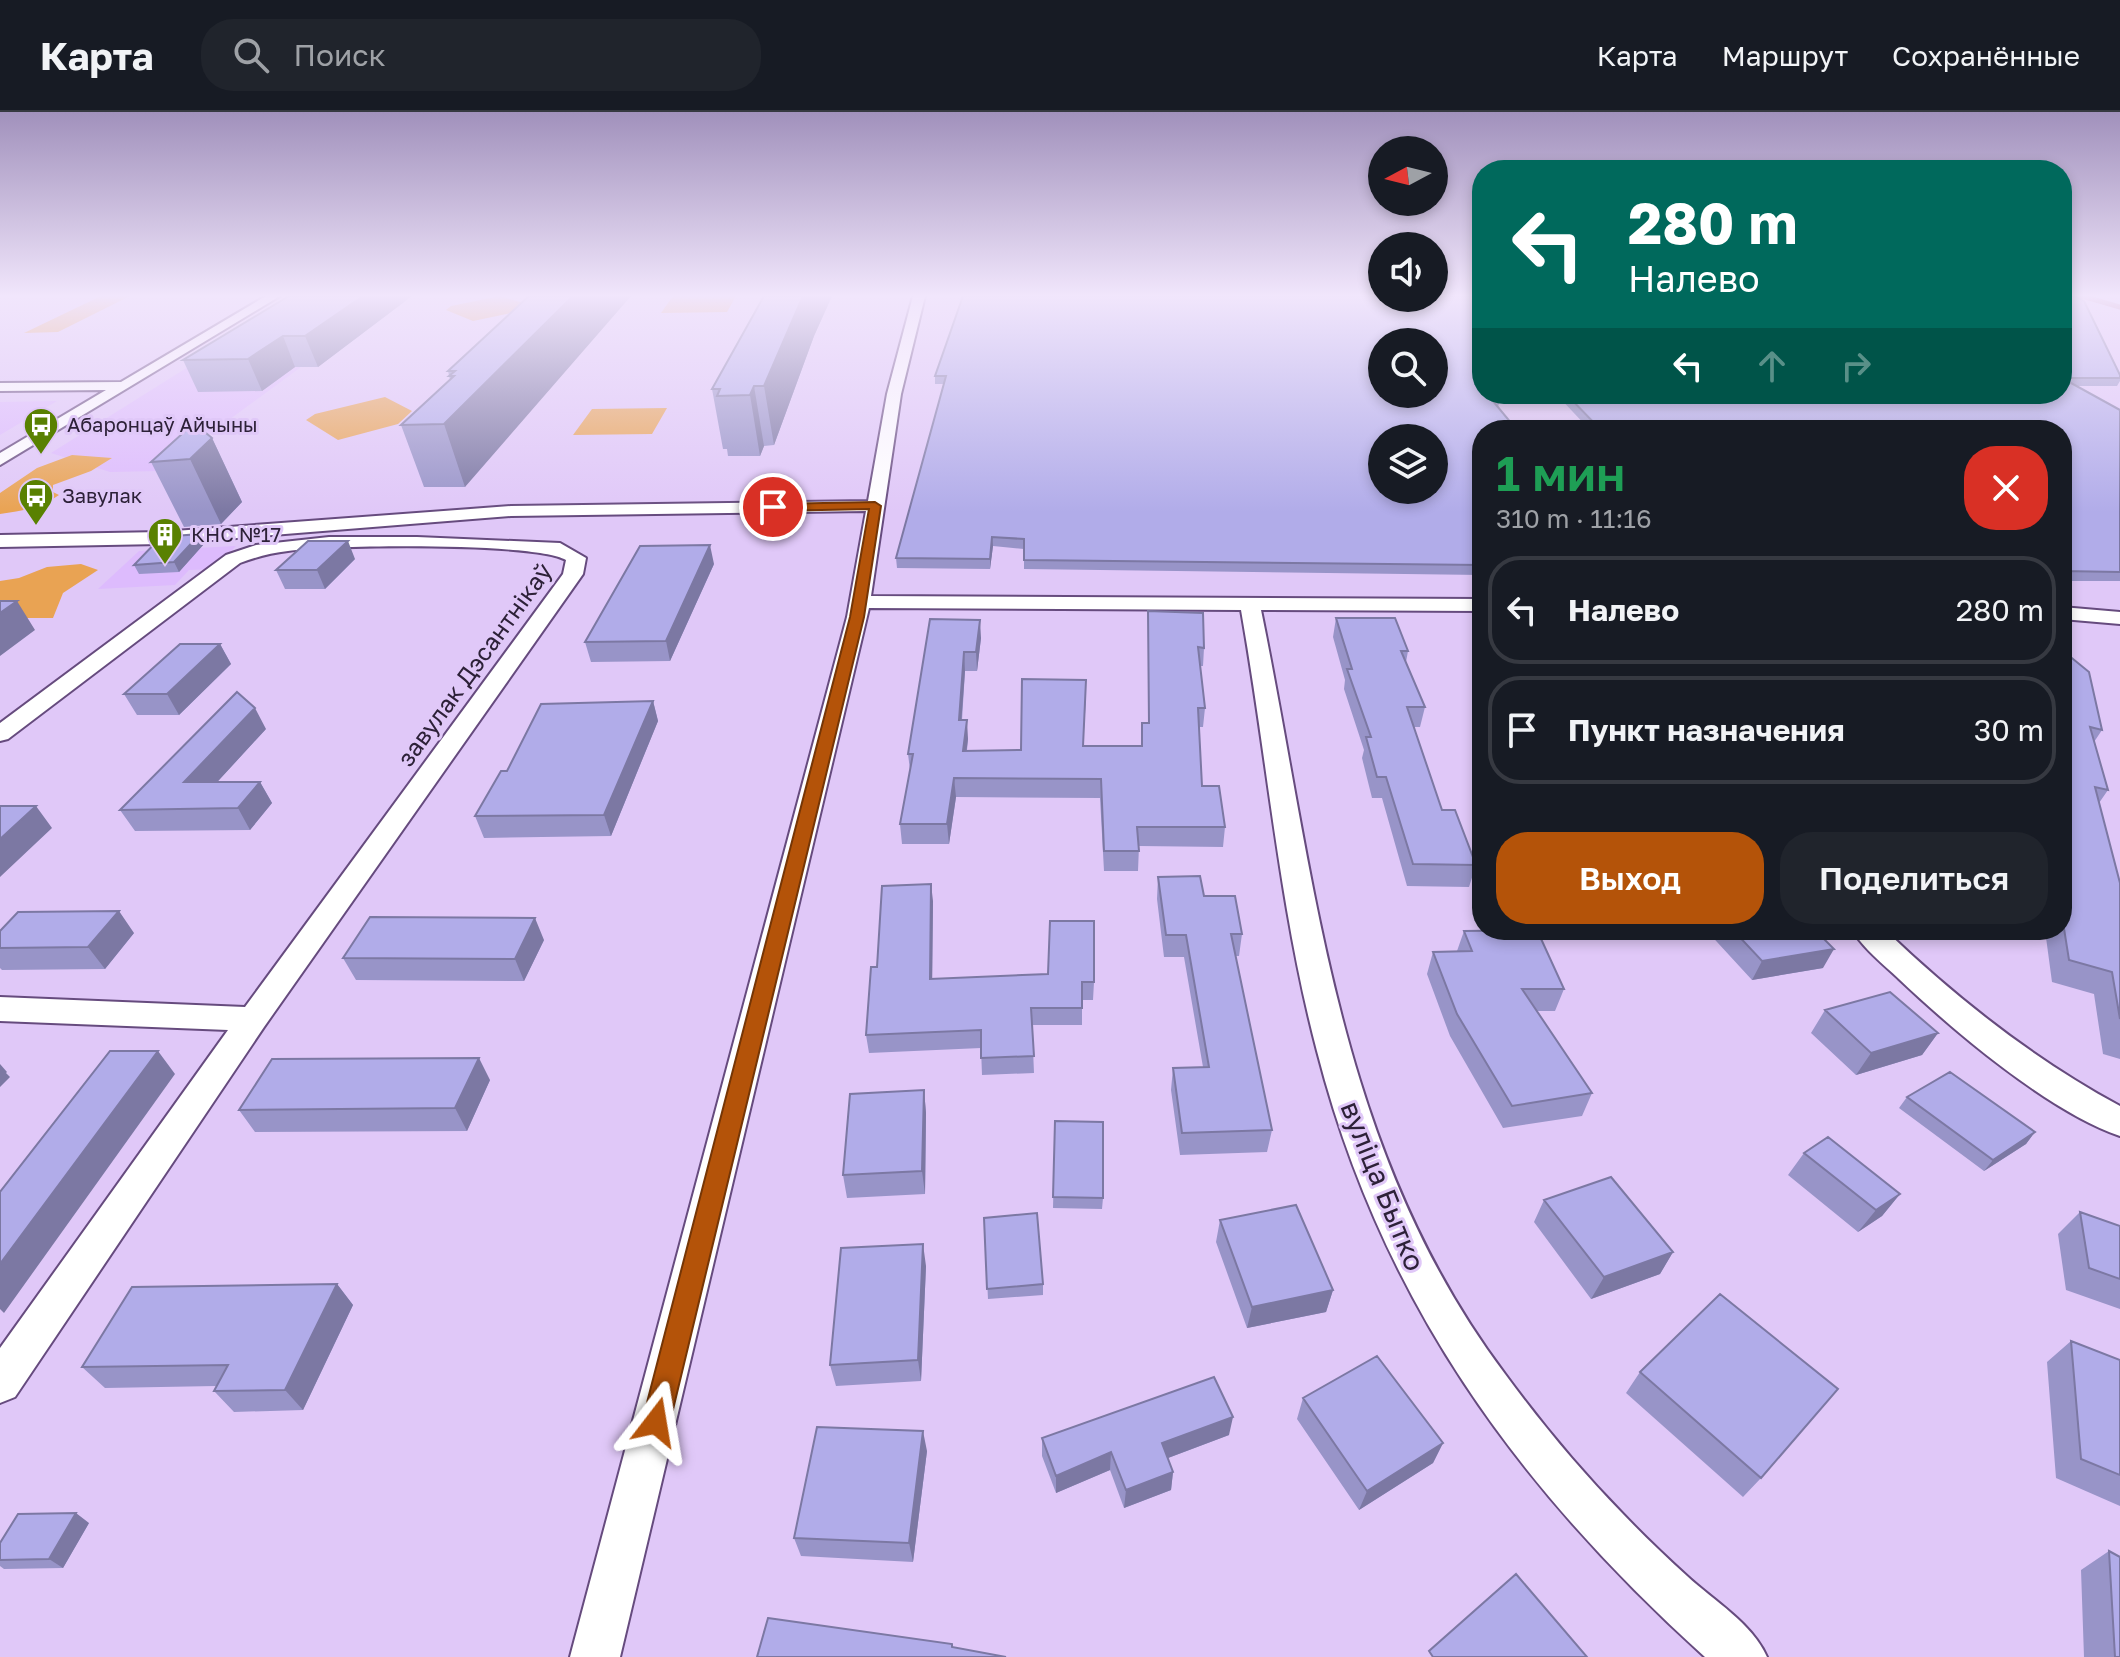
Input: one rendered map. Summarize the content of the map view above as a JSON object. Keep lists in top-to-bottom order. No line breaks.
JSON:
{"streets":{"street":["завулак Дэсантнікаў","вуліца Бытко"]},"places":{"bus stop":["Абаронцаў Айчыны","Завулак"],"building":["КНС №17"]},"north":"left","page":{"header":"Карта","search":"Поиск","nav":["Карта","Маршрут","Сохранённые"],"turn":["280 m","Налево"],"heading":["1 мин","310 m · 11:16"],"list":[{"name":"Налево","value":"280 m"},{"name":"Пункт назначения","value":"30 m"}],"buttons":["Выход","Поделиться"]}}
